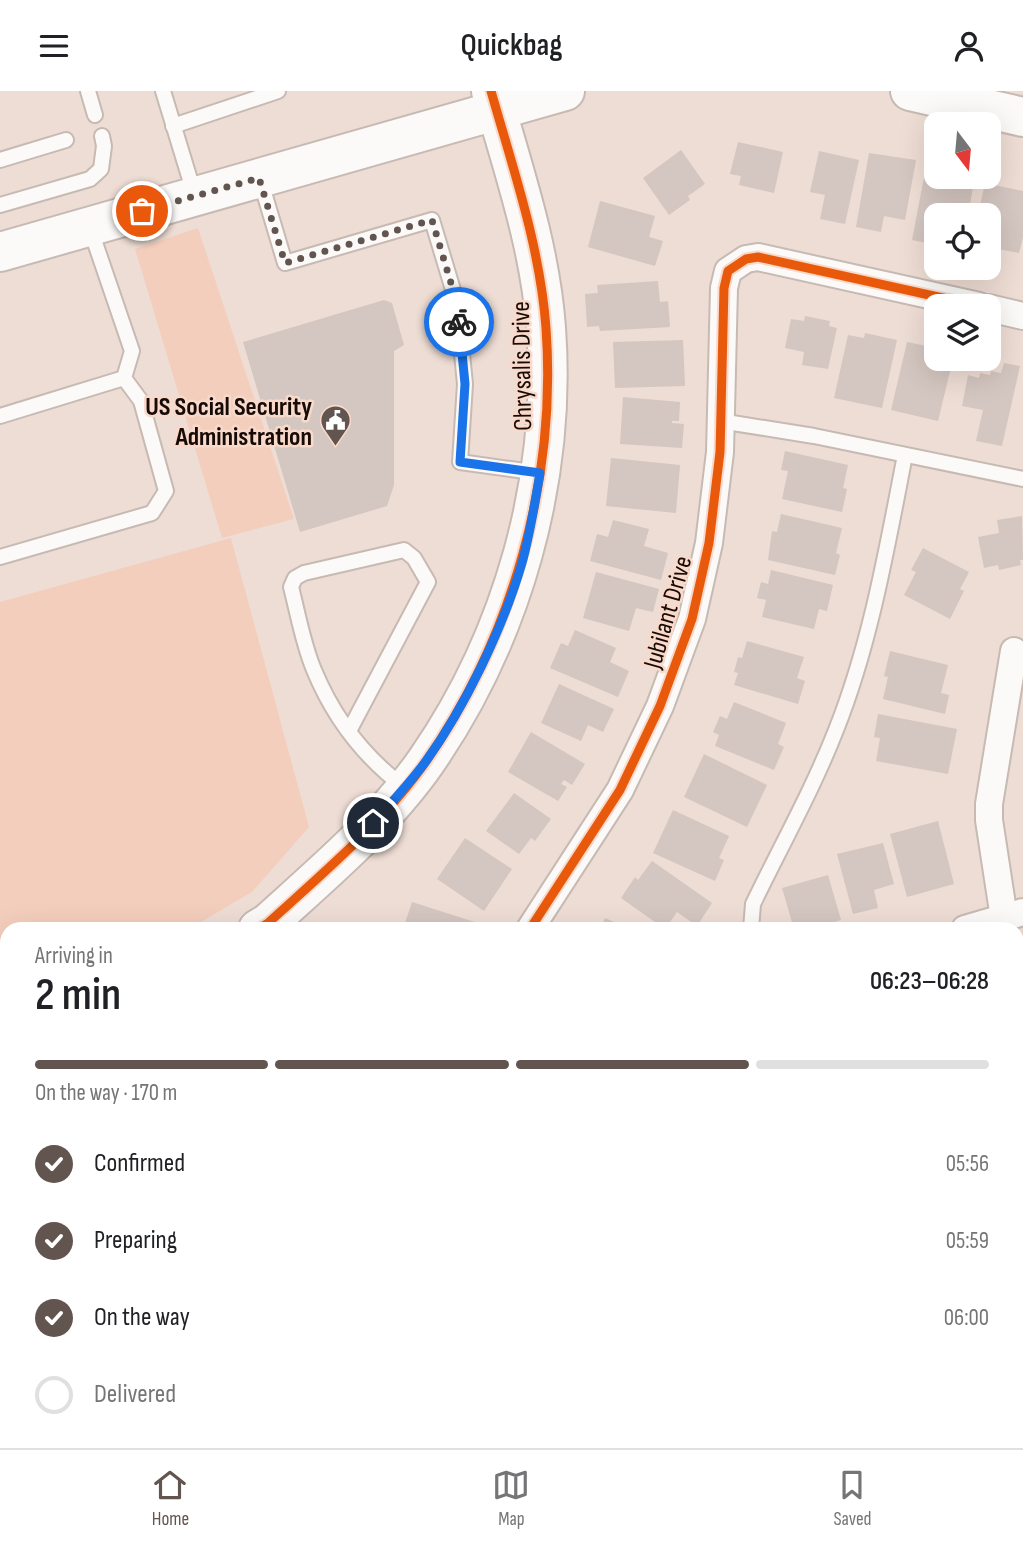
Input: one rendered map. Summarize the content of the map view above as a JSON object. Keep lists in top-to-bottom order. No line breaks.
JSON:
{"streets":{"street":["Chrysalis Drive","Jubilant Drive"]},"places":{"public building":["US Social Security Administration"]},"north":"bottom","page":{"header":"Quickbag","heading":["2 min","Arriving in","06:23–06:28"],"bar":"On the way · 170 m","list":[["Confirmed","05:56"],["Preparing","05:59"],["On the way","06:00"],"Delivered"],"tabs":["Home","Map","Saved"]}}
